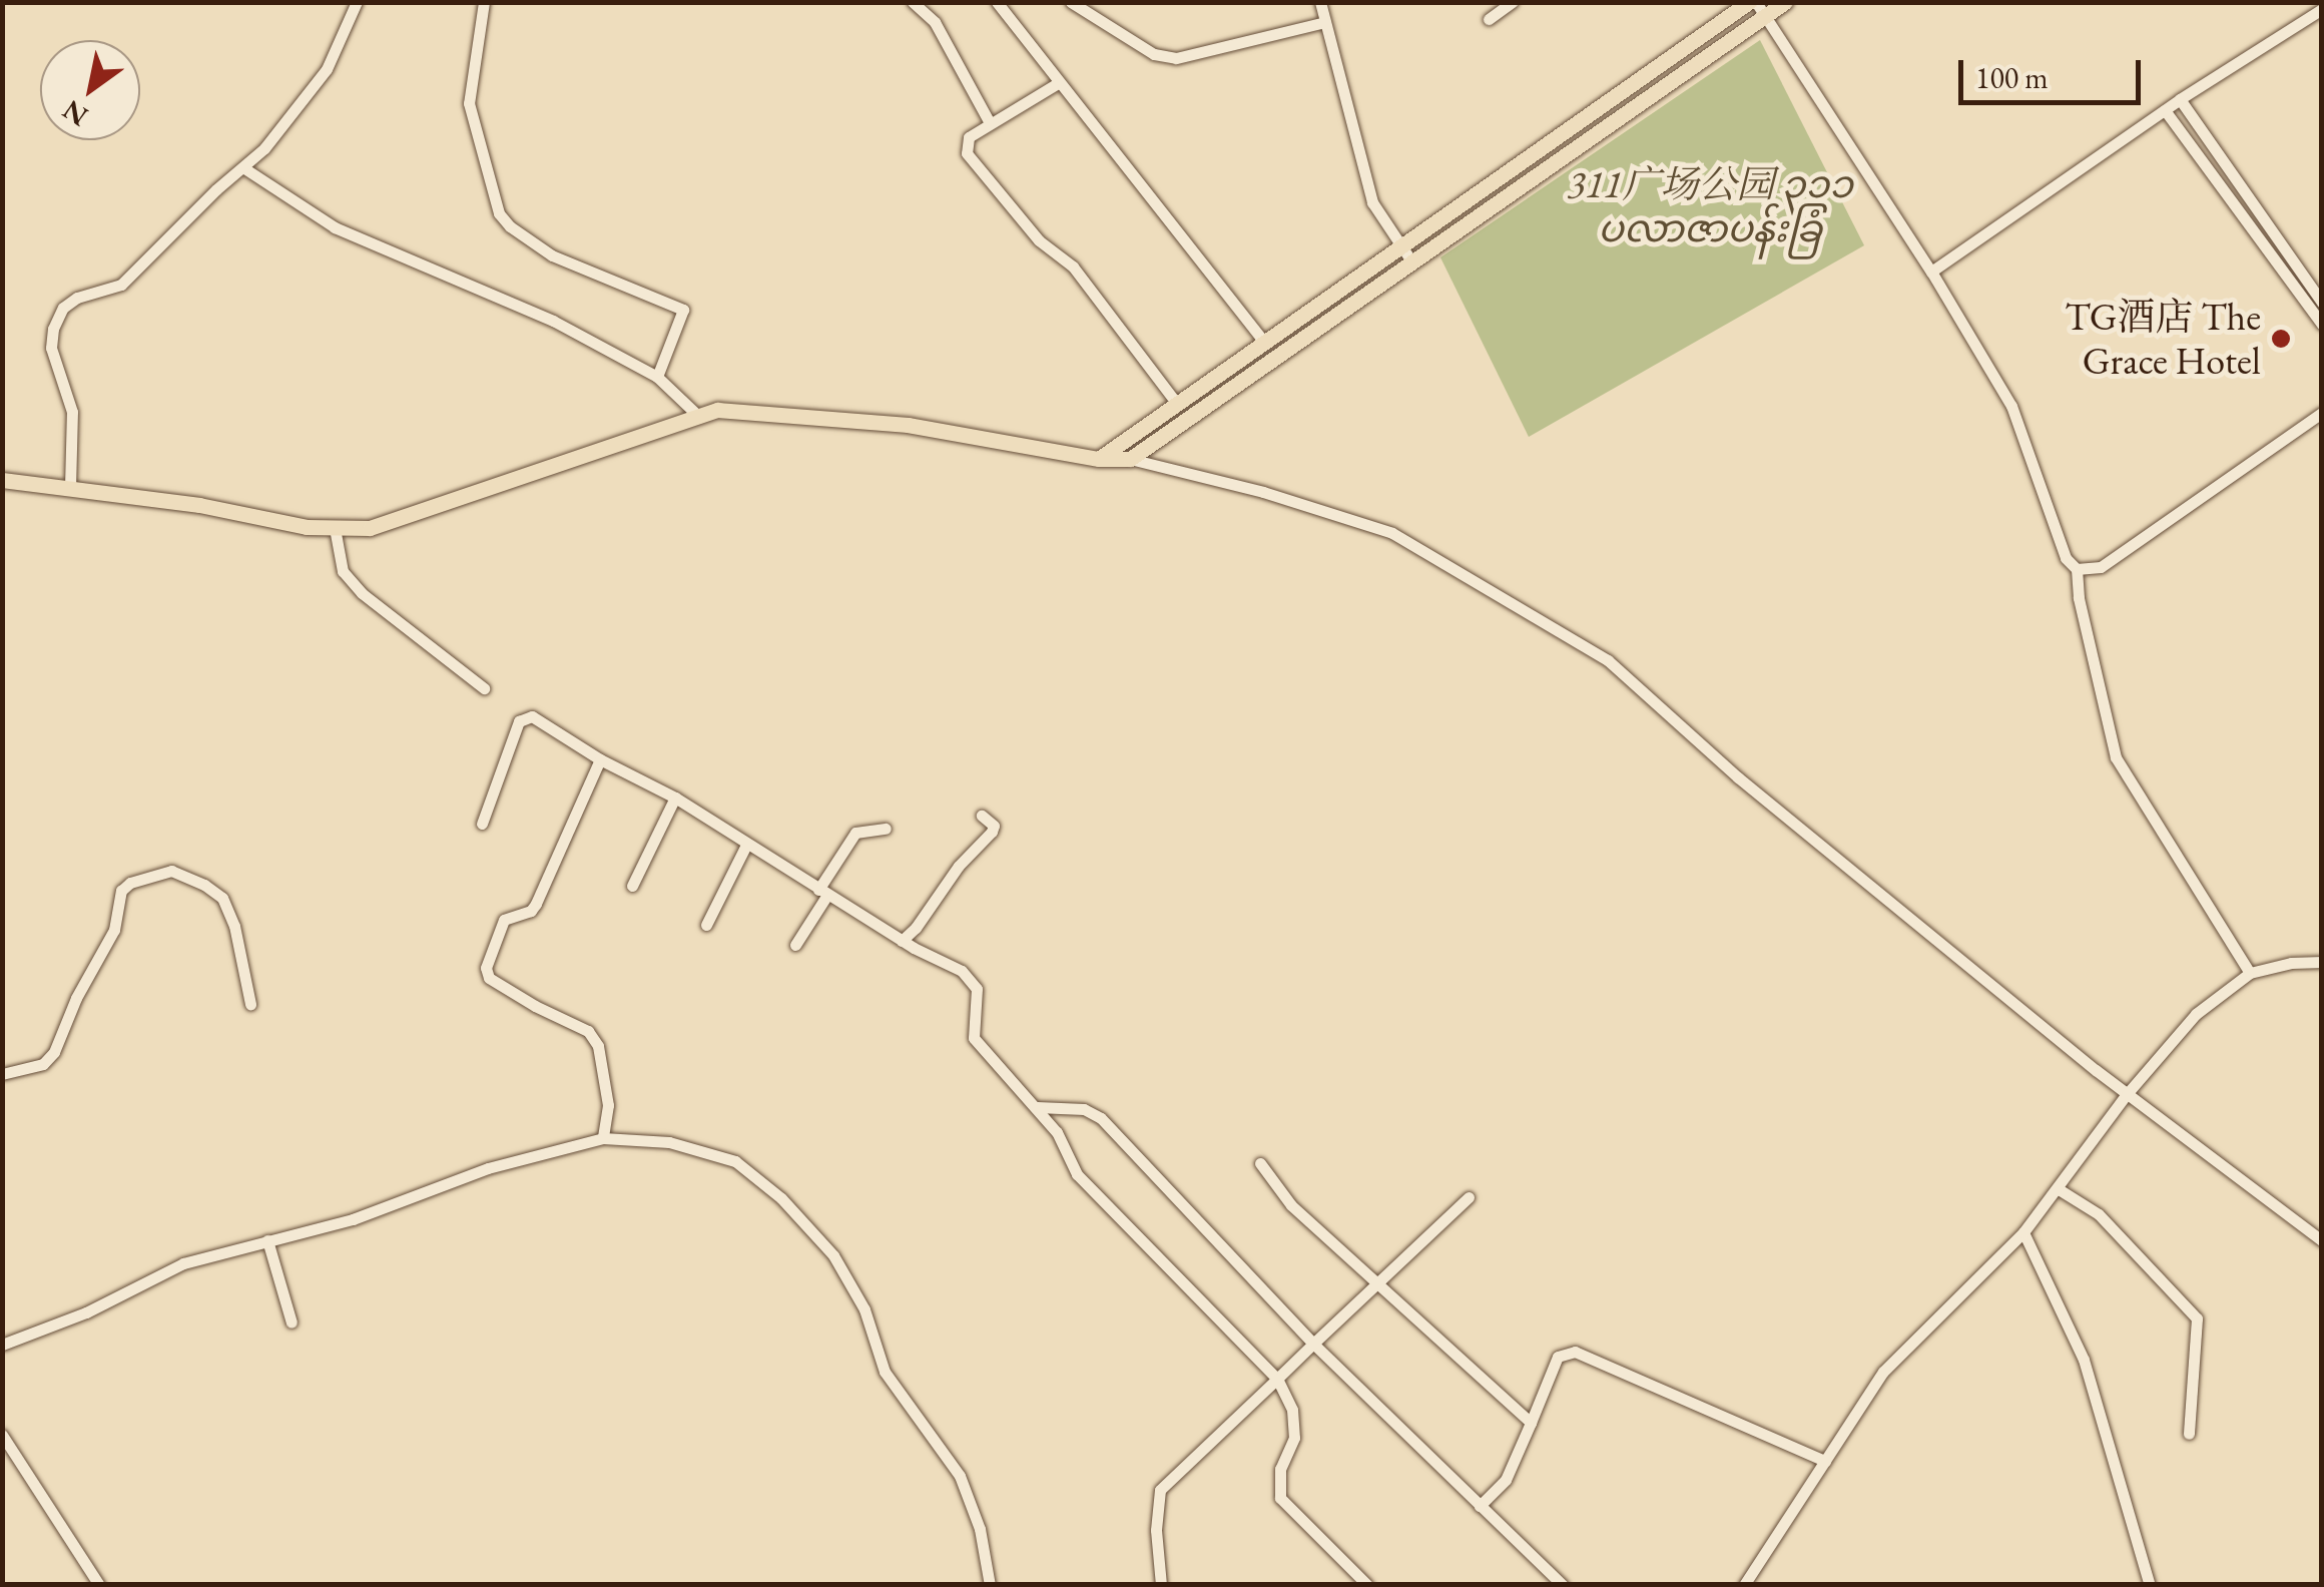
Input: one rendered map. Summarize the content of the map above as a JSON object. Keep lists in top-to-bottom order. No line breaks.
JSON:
{"parks":["311广场公园 ၃၁၁ ပလာဇာပန်းခြံ"],"places":["TG酒店 The Grace Hotel"],"scale_bar":"100 m","north":"bottom left"}
